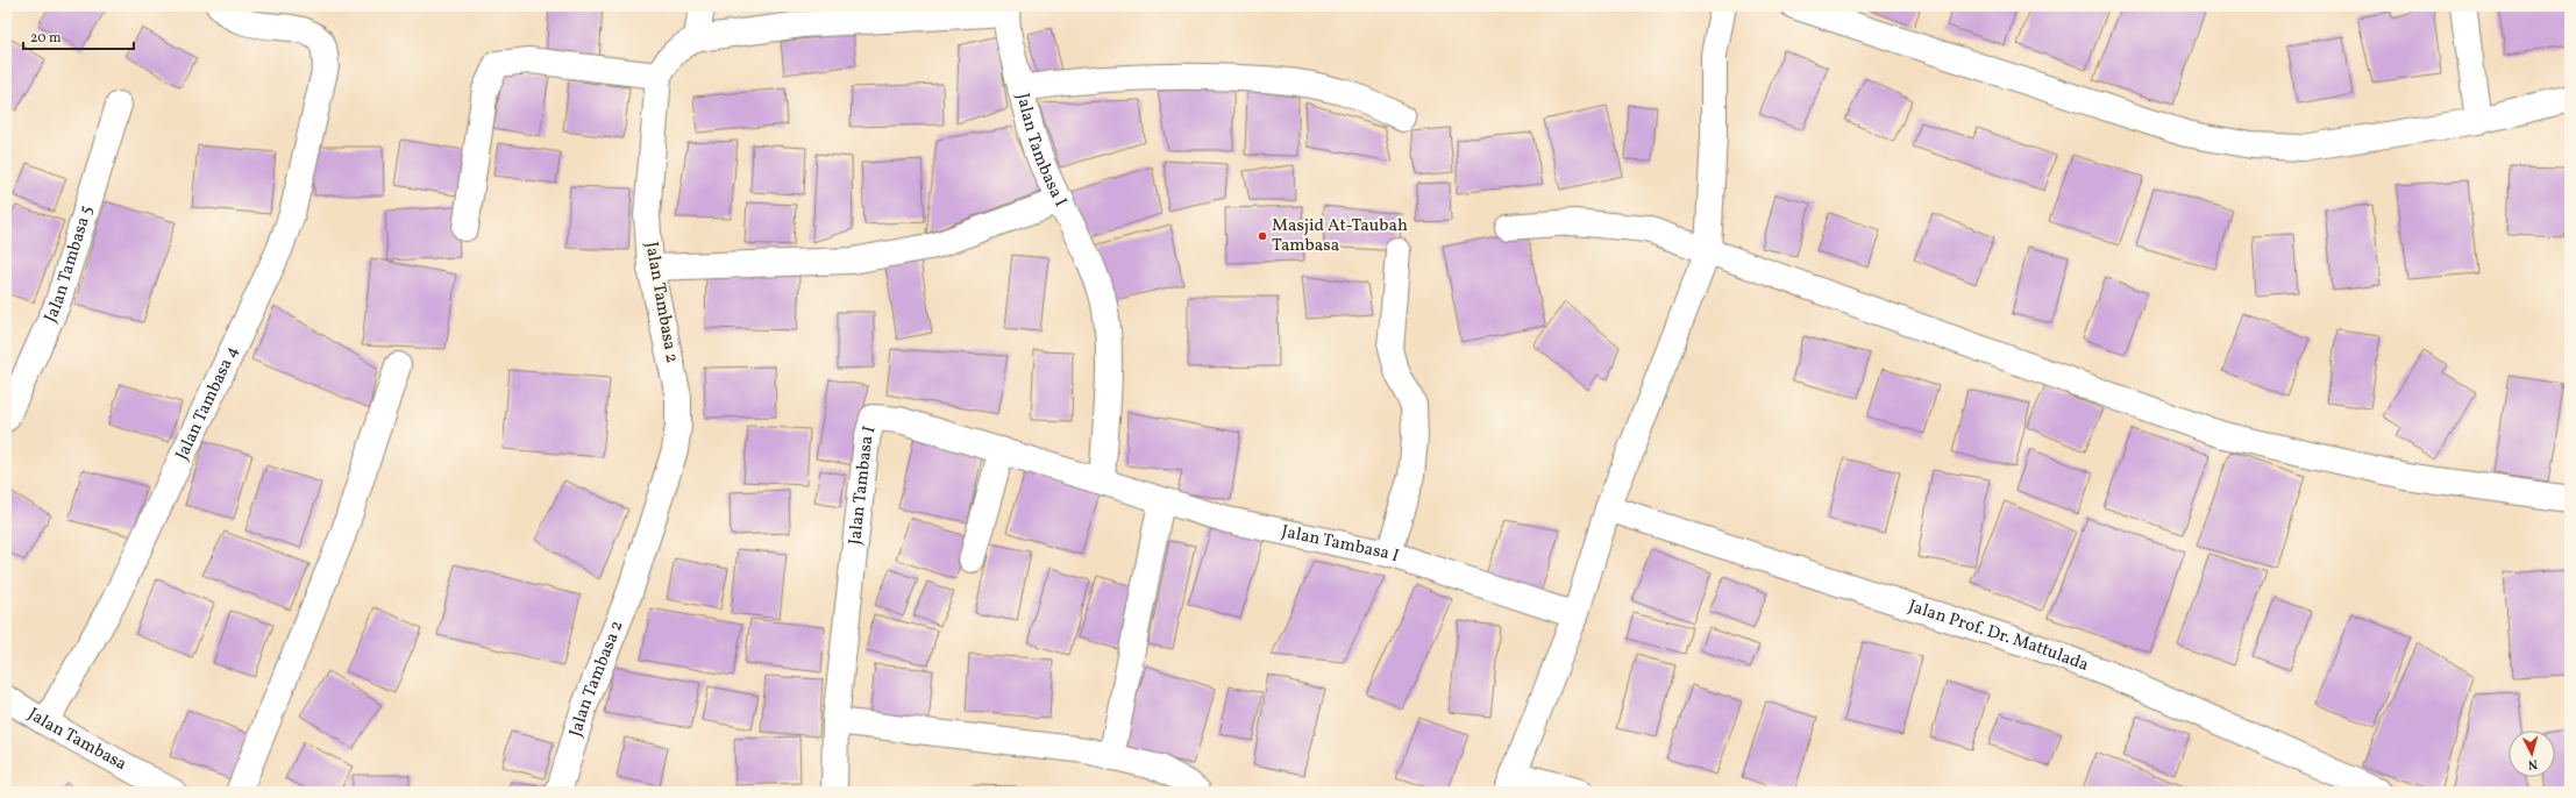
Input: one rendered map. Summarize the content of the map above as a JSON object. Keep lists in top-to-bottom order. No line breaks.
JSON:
{"streets":{"street":["Jalan Tambasa I","Jalan Tambasa 5","Jalan Tambasa 2","Jalan Tambasa 4","Jalan Prof. Dr. Mattulada","Jalan Tambasa"]},"crossings":[["Jalan Tambasa I","Jalan Tambasa 2"],["Jalan Tambasa 4","Jalan Tambasa"]],"places":["Masjid At-Taubah Tambasa"],"scale_bar":"20 m","north":"bottom"}
